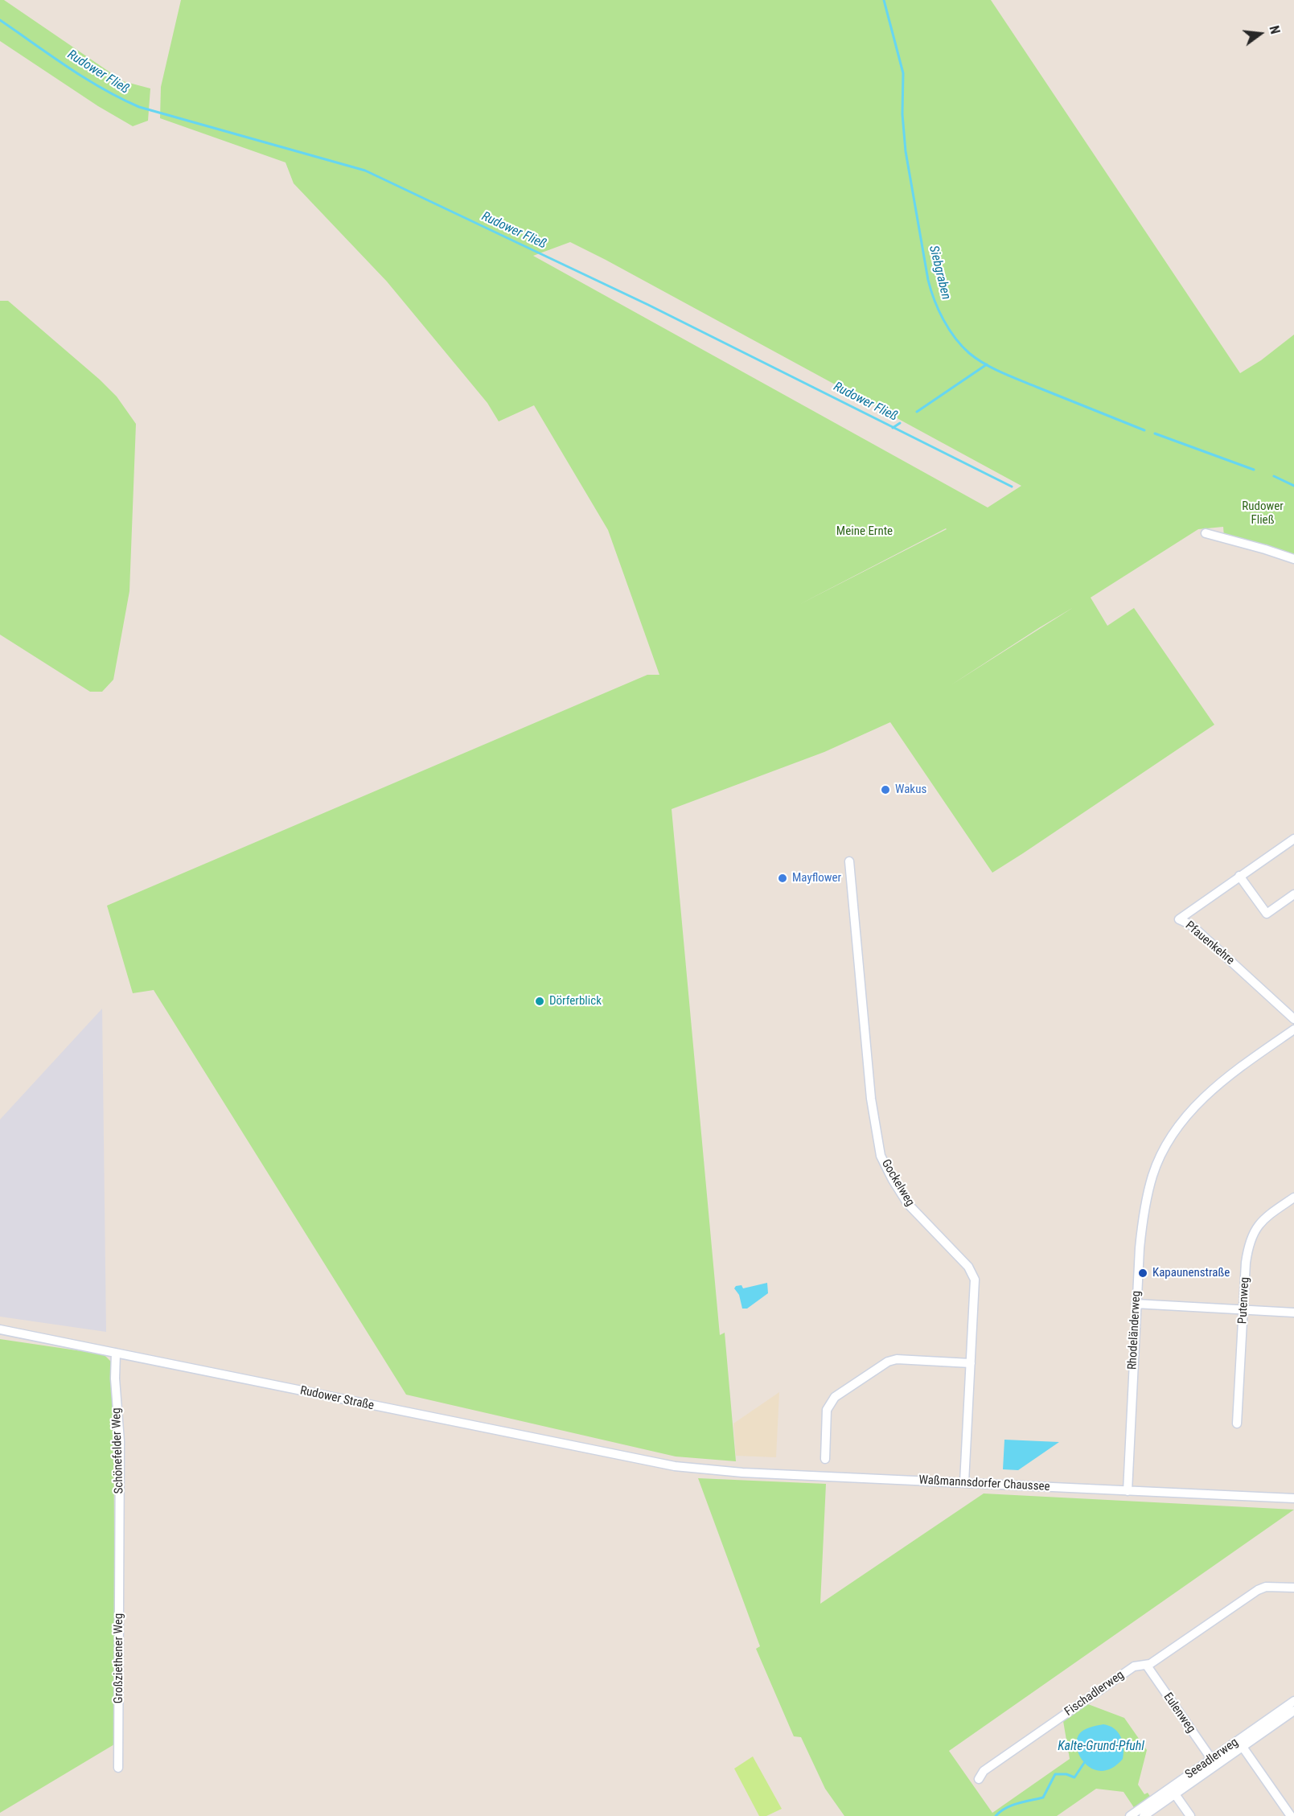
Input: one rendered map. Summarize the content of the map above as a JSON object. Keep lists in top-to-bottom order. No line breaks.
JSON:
{"streets":{"street":["Pfauenkehre","Gockelweg","Putenweg","Rhodeländerweg","Rudower Straße","Schönefelder Weg","Waßmannsdorfer Chaussee","Großziethener Weg","Fischadlerweg","Eulenweg","Seeadlerweg"]},"crossings":[["Gockelweg","Waßmannsdorfer Chaussee"],["Rhodeländerweg","Waßmannsdorfer Chaussee"],["Rudower Straße","Schönefelder Weg"],["Rudower Straße","Waßmannsdorfer Chaussee"],["Schönefelder Weg","Großziethener Weg"],["Fischadlerweg","Eulenweg"],["Eulenweg","Seeadlerweg"]],"water":["Rudower Fließ","Siebgraben","Kalte-Grund-Pfuhl"],"parks":["Rudower Fließ","Meine Ernte"],"places":["Wakus","Mayflower","Dörferblick","Kapaunenstraße"],"north":"right"}
